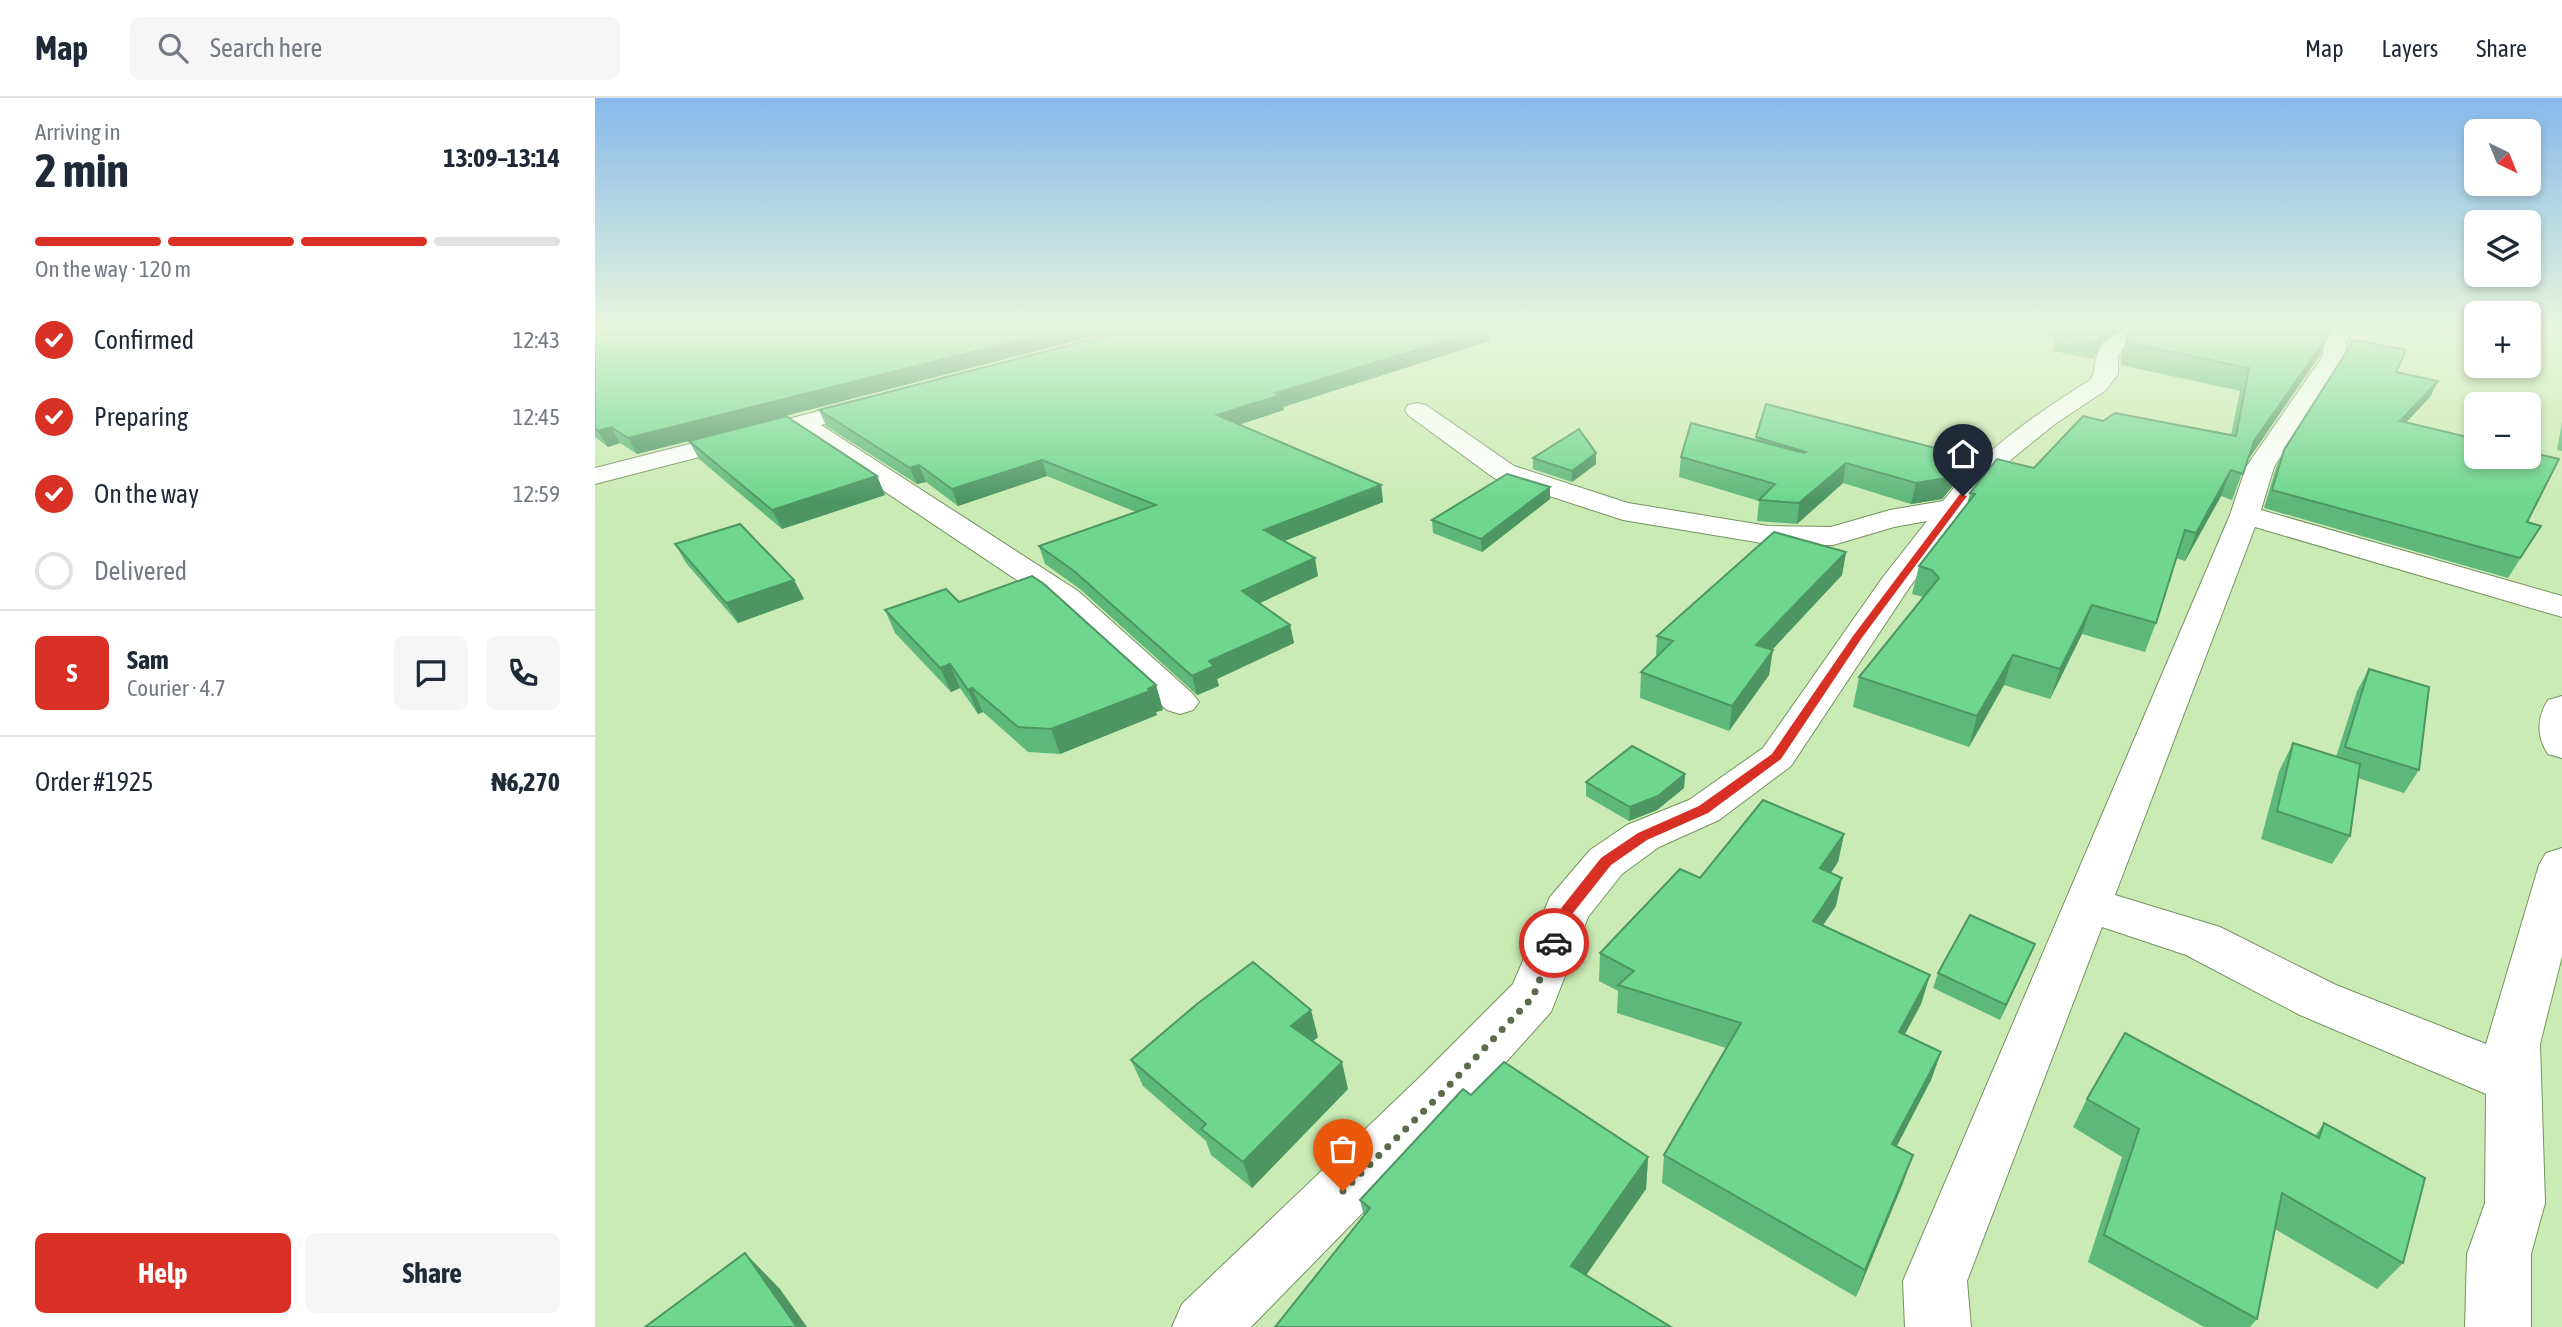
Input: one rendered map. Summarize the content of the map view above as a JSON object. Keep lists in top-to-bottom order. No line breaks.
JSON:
{"north":"bottom right","page":{"header":"Map","search":"Search here","nav":["Map","Layers","Share"],"heading":["2 min","Arriving in","13:09–13:14"],"panel":["Sam","Courier · 4.7","Order #1925","₦6,270"],"map_buttons":["+","−"],"bar":"On the way · 120 m","list":[["Confirmed","12:43"],["Preparing","12:45"],["On the way","12:59"],"Delivered"],"round":"S","buttons":["Help","Share"]}}
